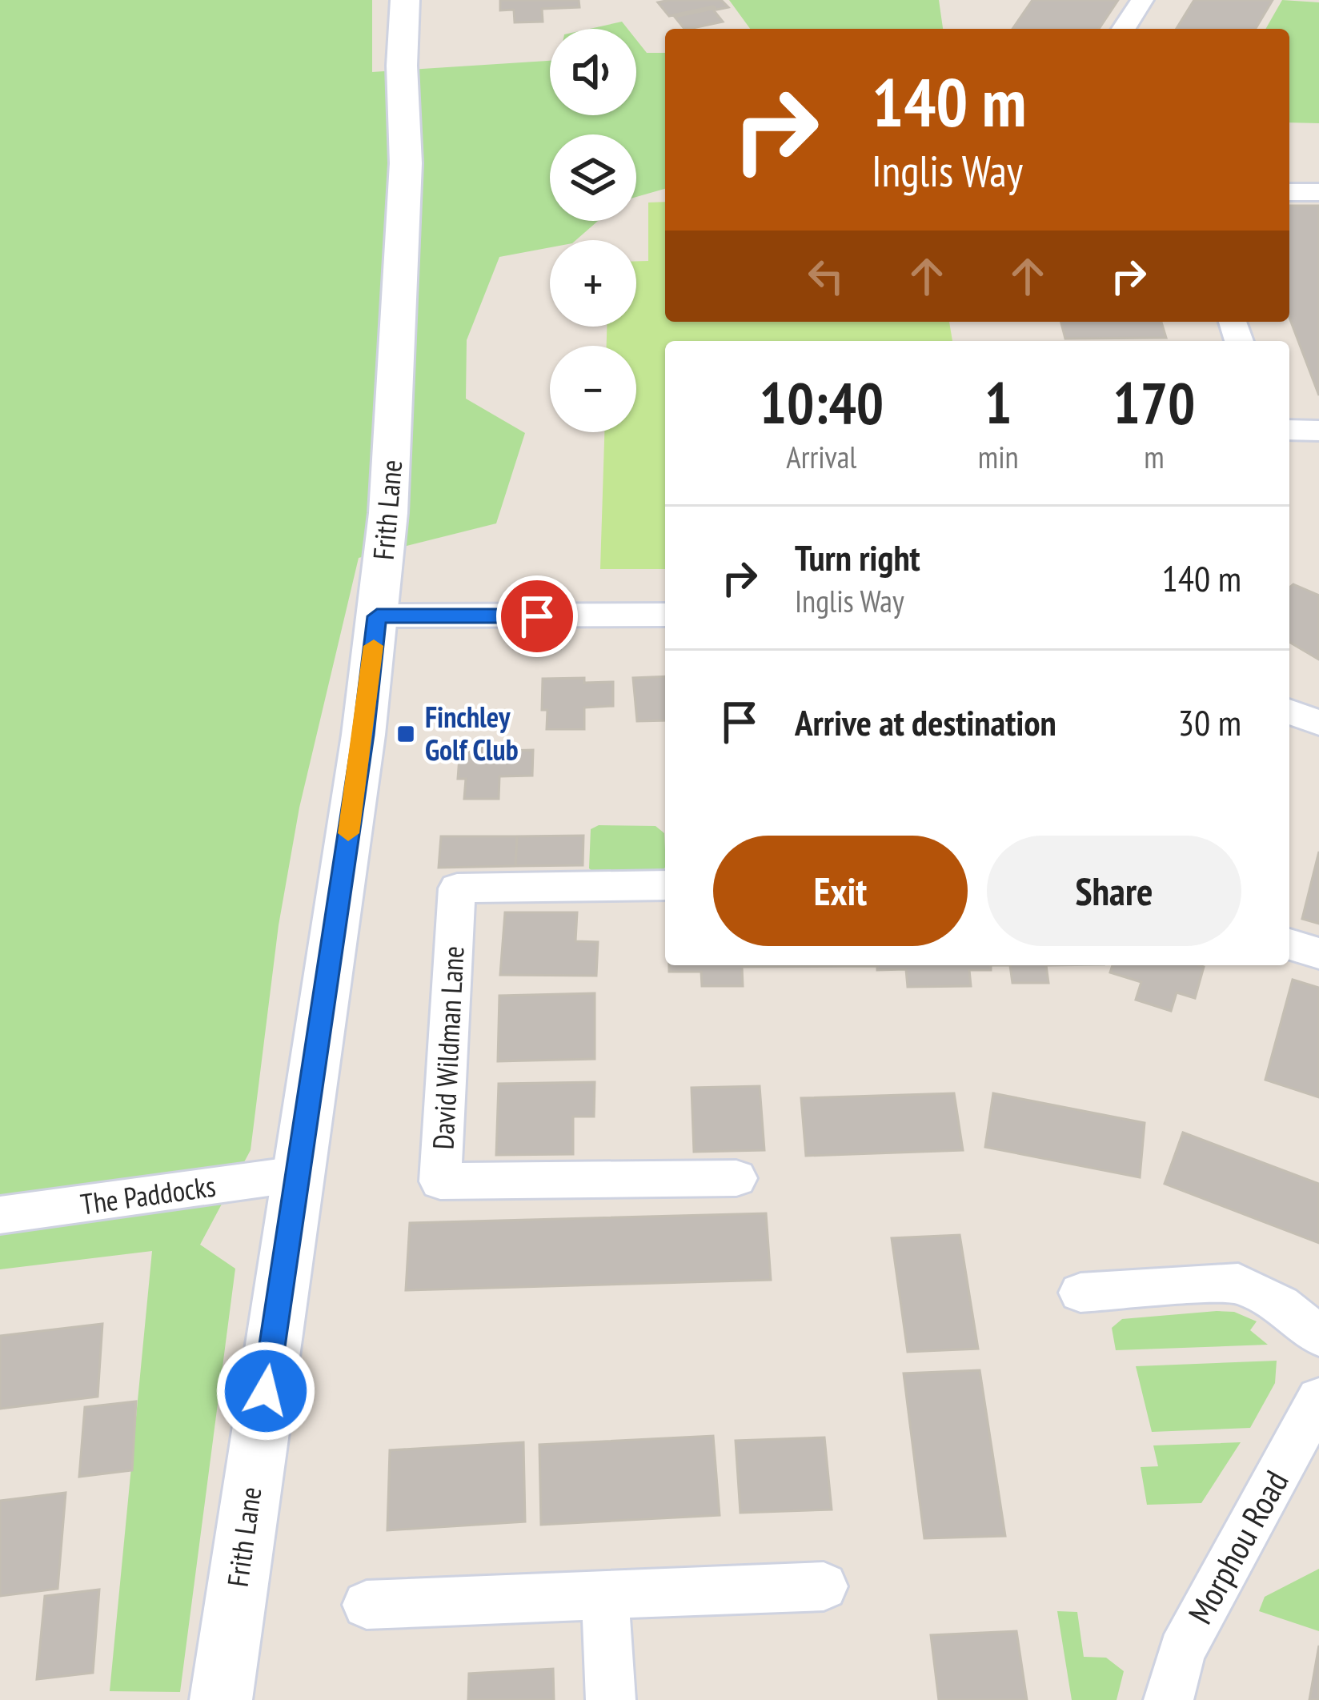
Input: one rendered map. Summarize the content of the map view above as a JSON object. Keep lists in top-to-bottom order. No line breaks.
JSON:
{"streets":{"street":["Frith Lane","David Wildman Lane","The Paddocks","Morphou Road"]},"crossings":[["Frith Lane","The Paddocks"]],"places":{"transit":["Finchley Golf Club"]},"page":{"map_buttons":["+","−"],"turn":["140 m","Inglis Way"],"eta":["10:40","Arrival","1","min","170","m"],"list":[{"name":"Turn right","note":"Inglis Way","value":"140 m"},{"name":"Arrive at destination","value":"30 m"}],"buttons":["Exit","Share"]}}
